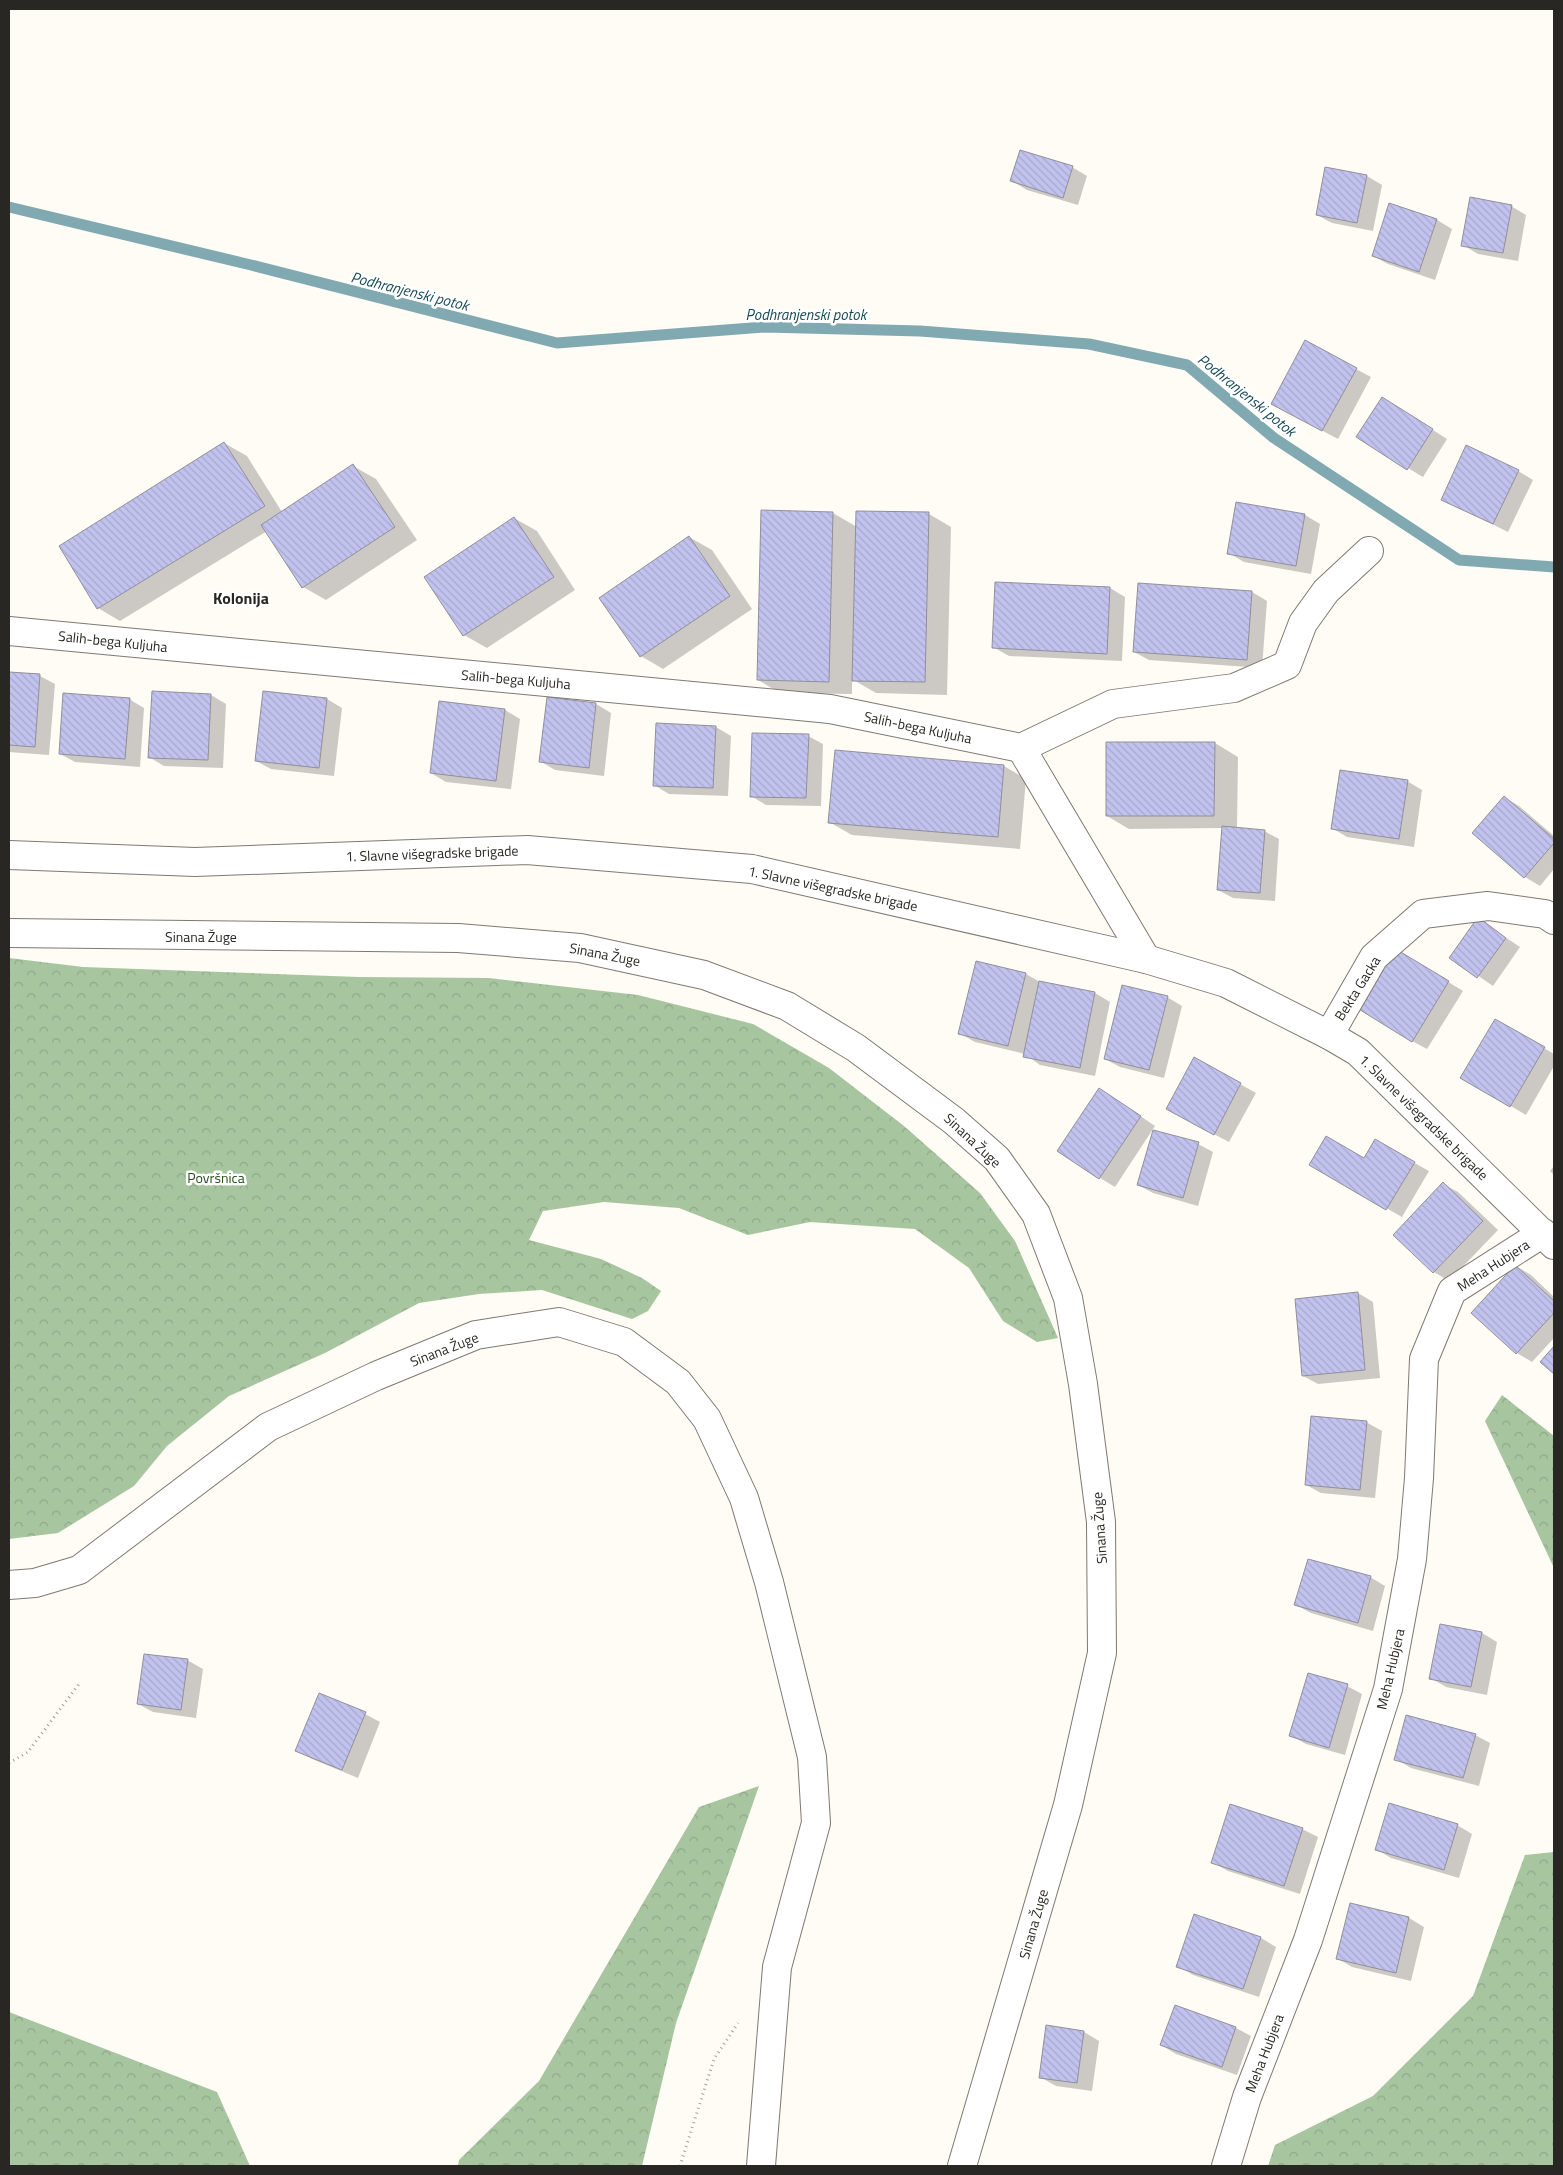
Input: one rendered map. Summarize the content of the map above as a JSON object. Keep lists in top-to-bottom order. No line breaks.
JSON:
{"streets":{"street":["Salih-bega Kuljuha","1. Slavne višegradske brigade","Sinana Žuge","Bekta Gacka","Meha Hubjera"]},"crossings":[["1. Slavne višegradske brigade","Bekta Gacka"],["1. Slavne višegradske brigade","Meha Hubjera"]],"districts":["Kolonija"],"water":["Podhranjenski potok"],"parks":["Površnica"]}
